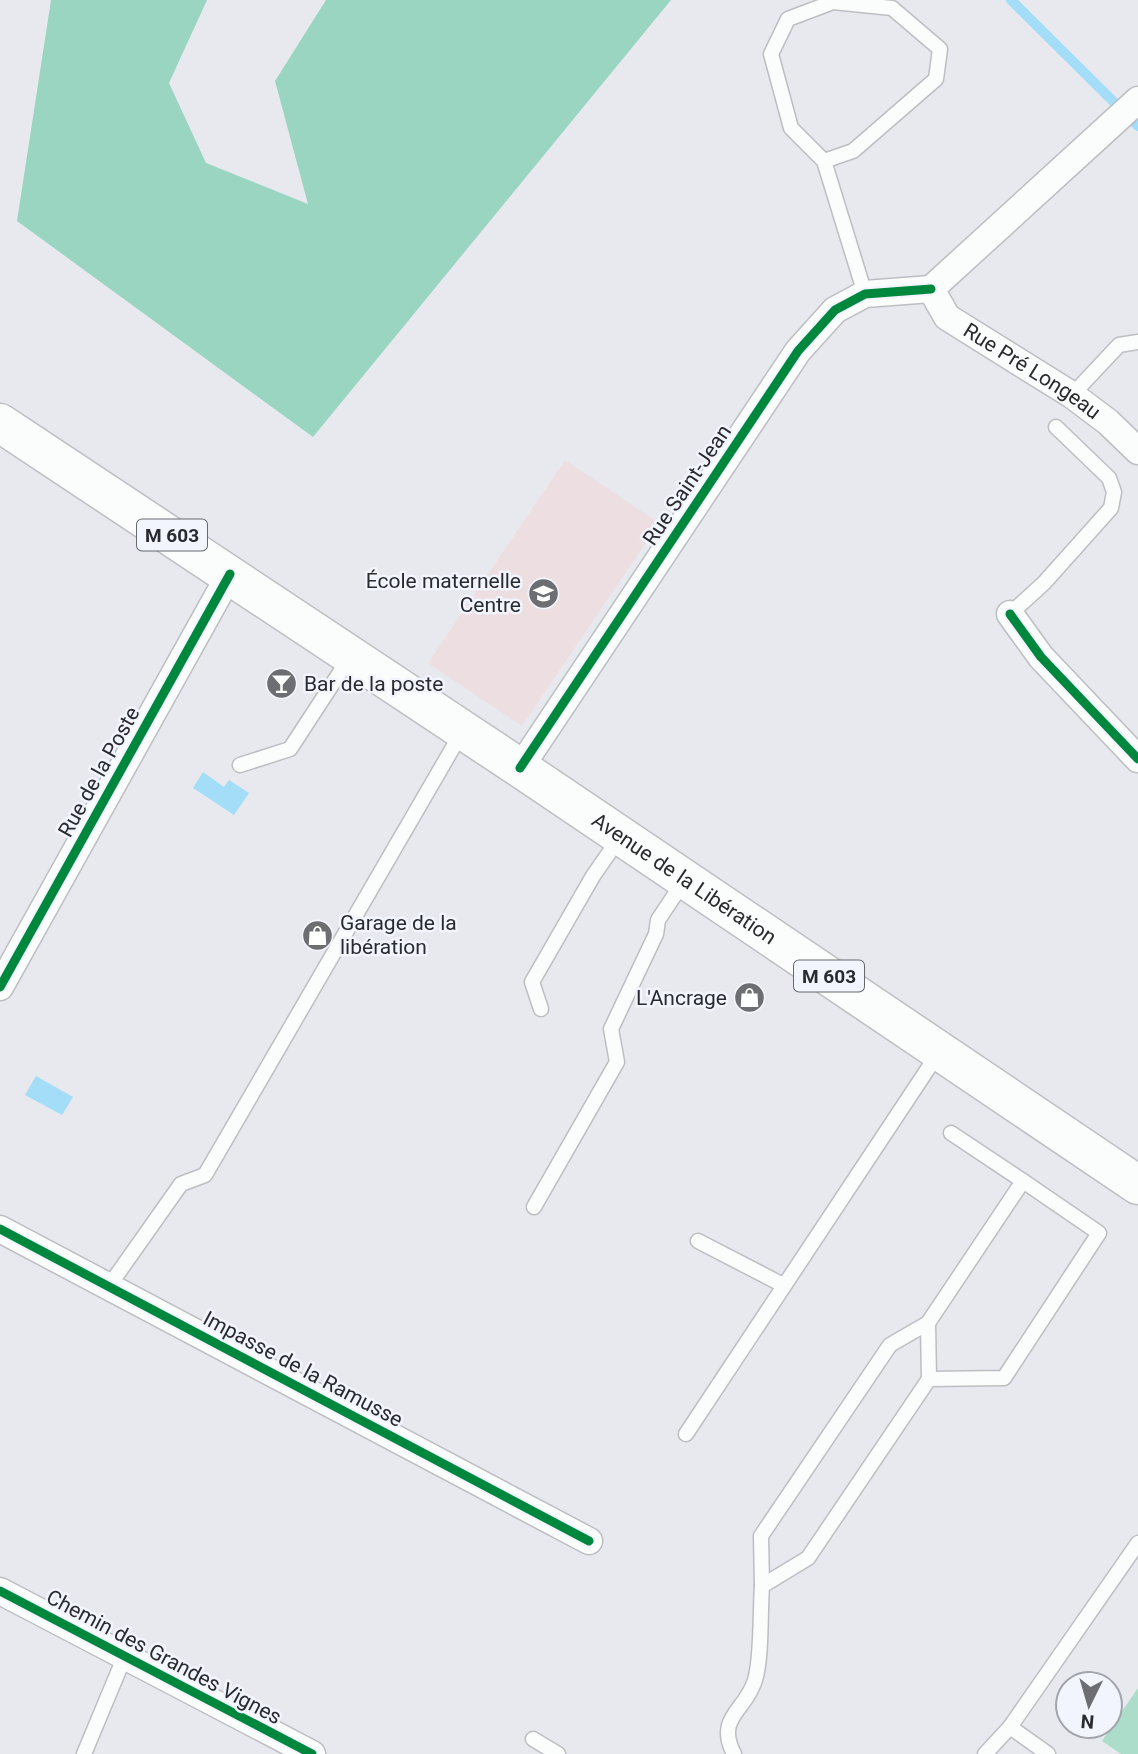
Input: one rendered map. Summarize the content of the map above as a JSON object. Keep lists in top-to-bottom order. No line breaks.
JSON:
{"streets":{"main road":["M 603","Avenue de la Libération"],"street":["Rue Pré Longeau","Rue Saint-Jean","Rue de la Poste","Impasse de la Ramusse","Chemin des Grandes Vignes"]},"crossings":[["Rue Pré Longeau","Rue Saint-Jean"],["Rue Saint-Jean","Avenue de la Libération"],["M 603","Rue de la Poste"],["M 603","Avenue de la Libération"],["Rue de la Poste","Avenue de la Libération"]],"places":{"school or university":["École maternelle Centre"],"bar":["Bar de la poste"],"shop":["Garage de la libération","L'Ancrage"]},"north":"bottom"}
